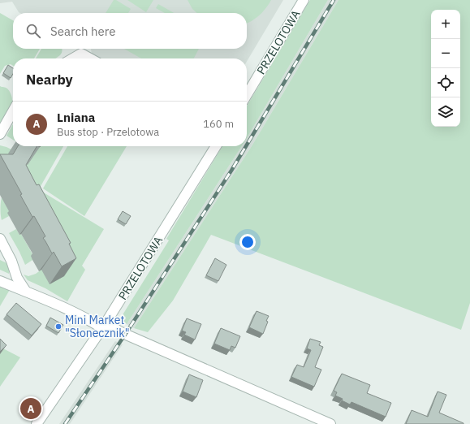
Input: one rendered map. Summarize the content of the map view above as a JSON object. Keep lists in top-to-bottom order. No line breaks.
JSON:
{"streets":{"street":["PRZELOTOWA"]},"places":["Mini Market \"Słonecznik\""],"page":{"map_buttons":["+","−"],"search":"Search here","heading":"Nearby","list":[{"mark":"A","name":"Lniana","note":"Bus stop · Przelotowa","value":"160 m"}],"pins":"A"}}
